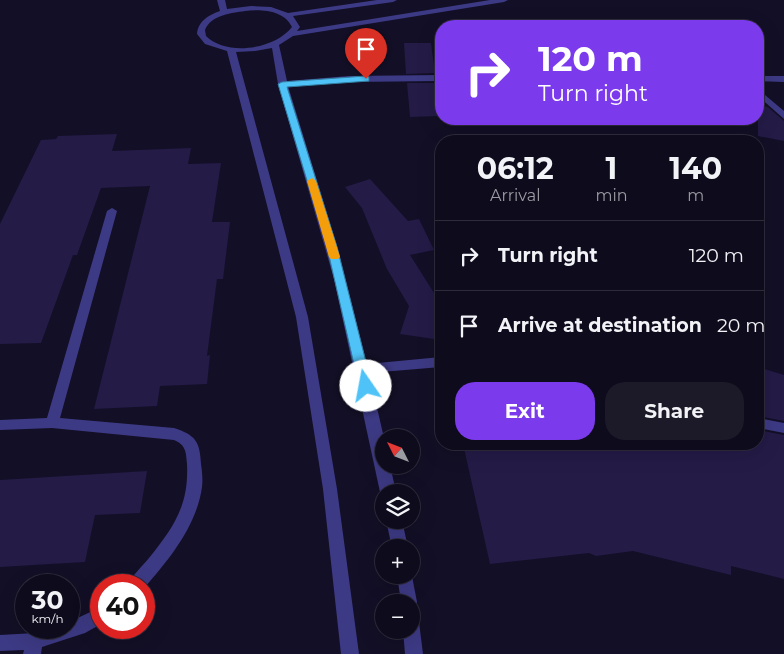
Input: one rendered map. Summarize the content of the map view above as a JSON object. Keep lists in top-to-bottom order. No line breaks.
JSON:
{"north":"top left","page":{"turn":["120 m","Turn right"],"eta":["06:12","Arrival","1","min","140","m"],"list":[{"name":"Turn right","value":"120 m"},{"name":"Arrive at destination","value":"20 m"}],"buttons":["Exit","Share"],"map_buttons":["+","−"],"speed":"30 km/h","limit":"40"}}
